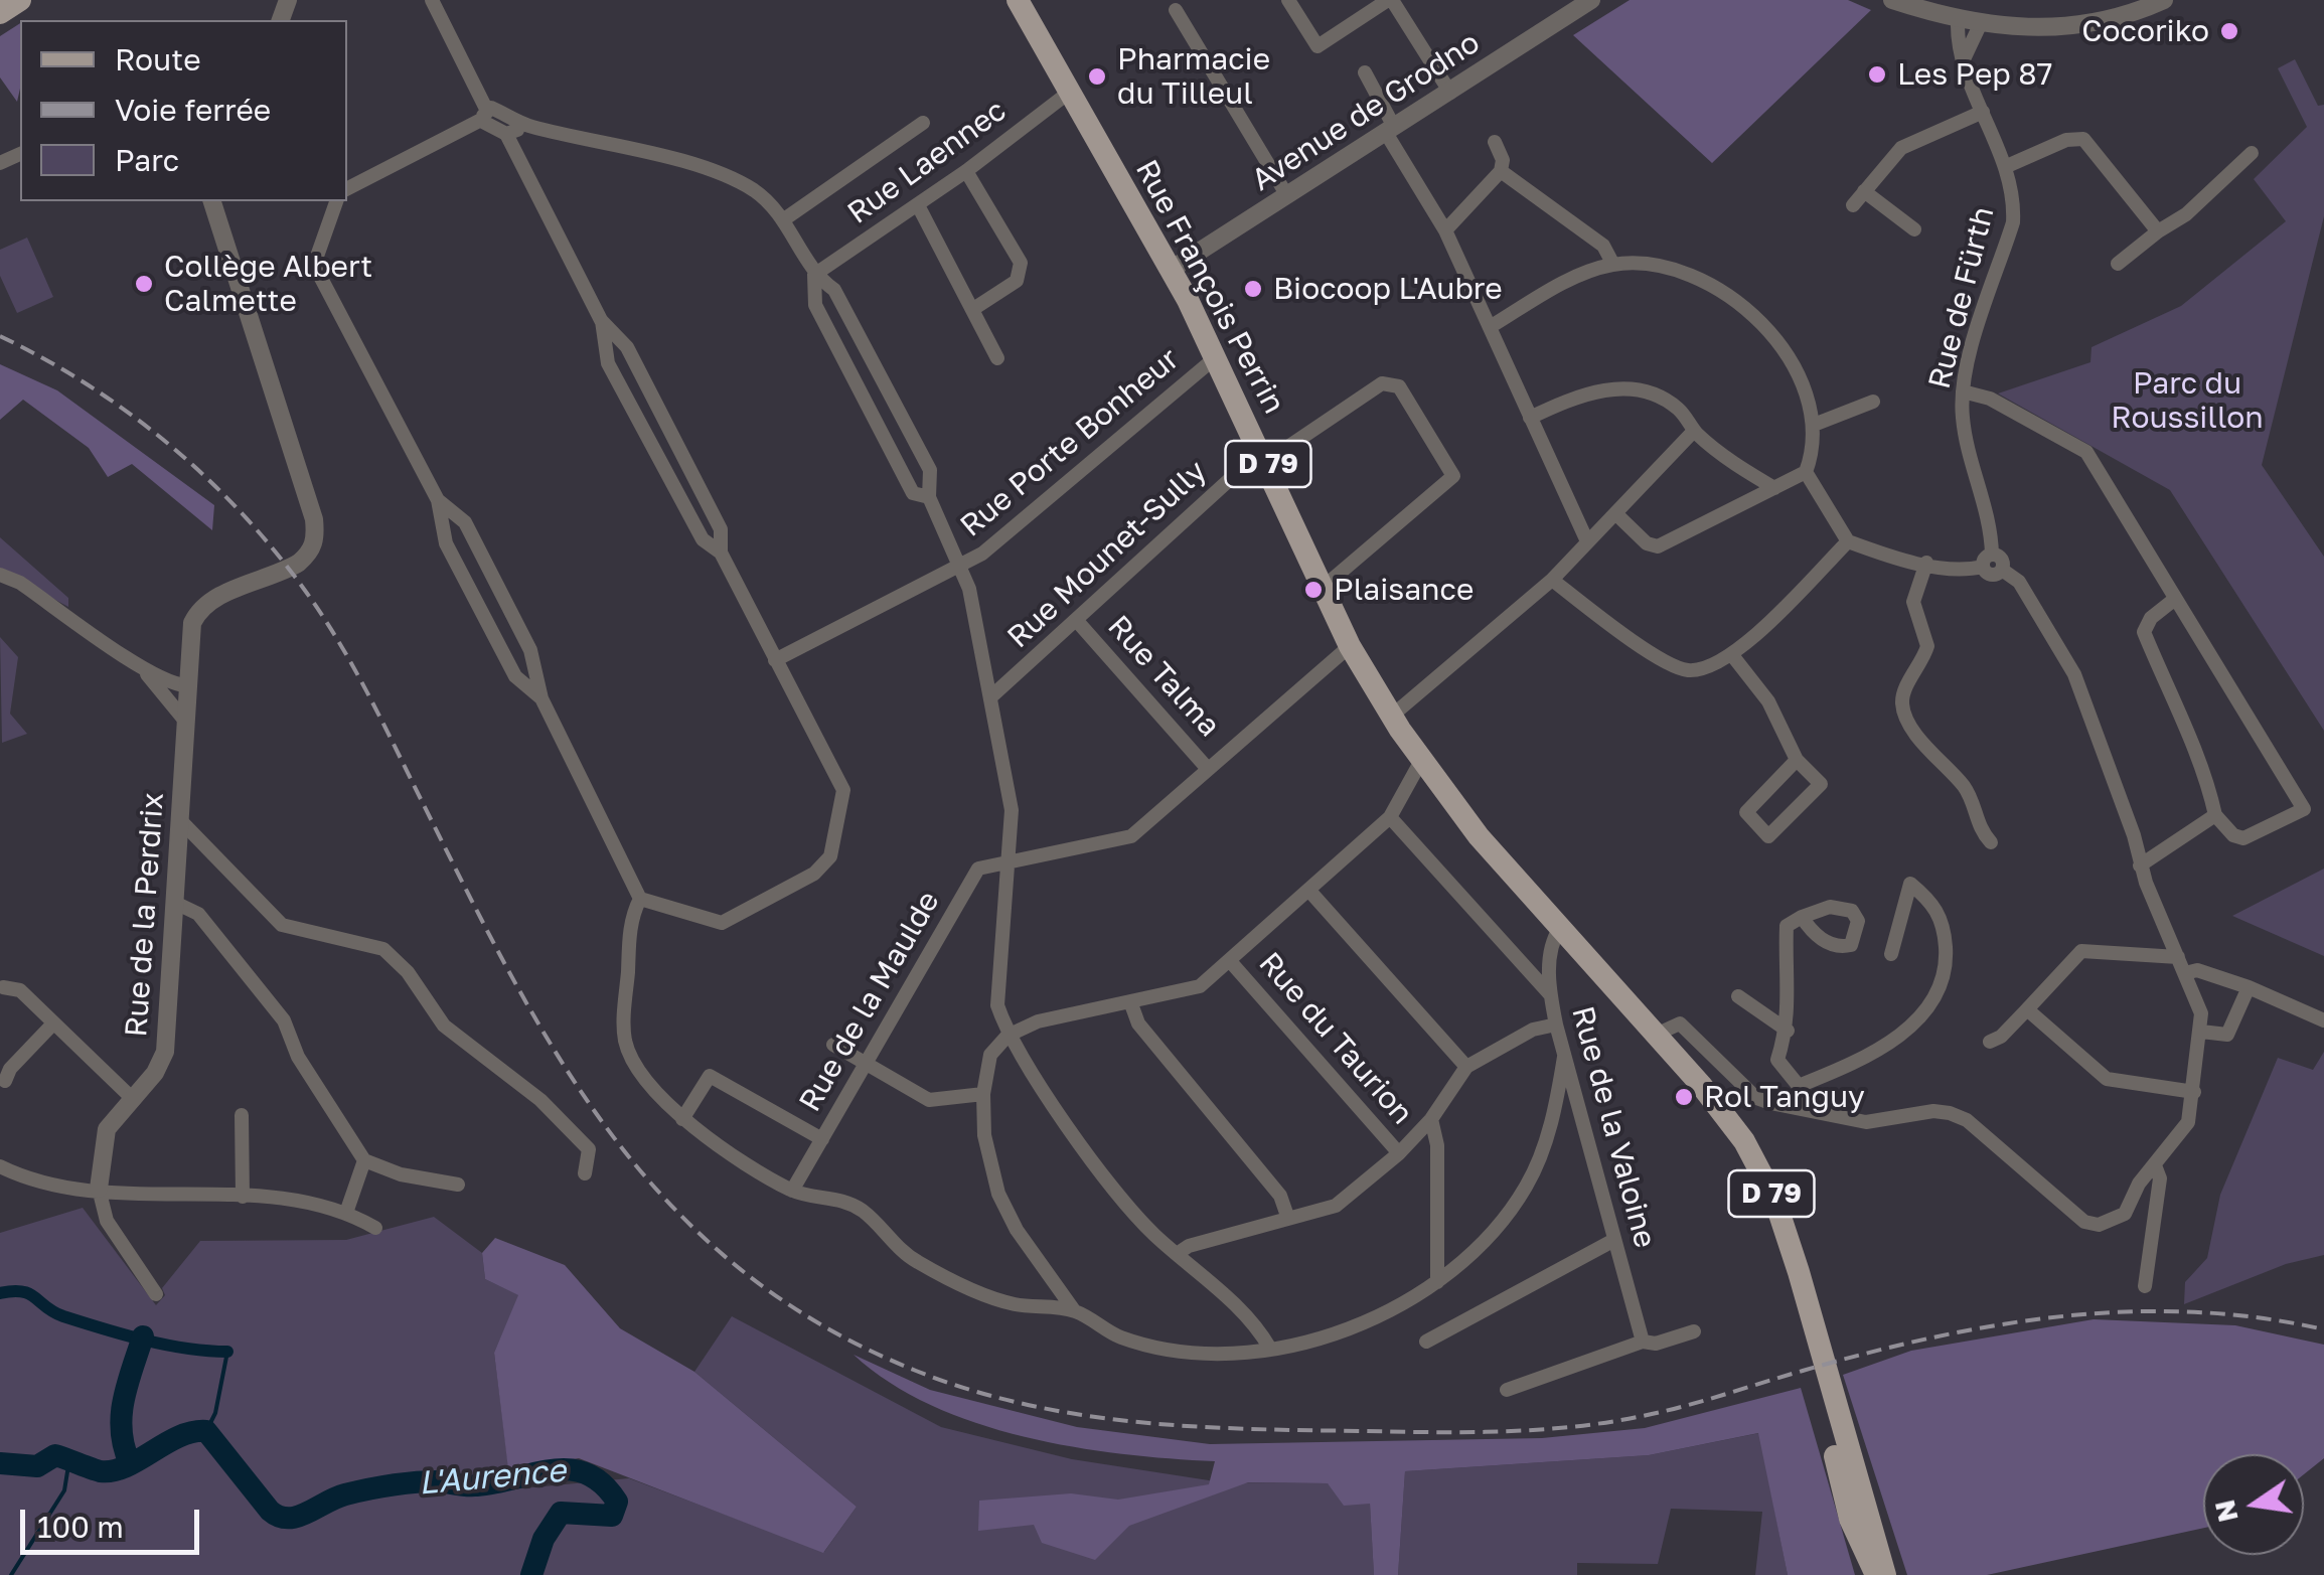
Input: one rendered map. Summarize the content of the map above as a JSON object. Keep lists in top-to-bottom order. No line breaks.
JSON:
{"streets":{"main road":["Rue François Perrin","D 79"],"street":["Avenue de Grodno","Rue Laennec","Rue de Fürth","Rue Porte Bonheur","Rue Mounet-Sully","Rue Talma","Rue de la Perdrix","Rue de la Maulde","Rue du Taurion","Rue de la Valoine"]},"crossings":[["Avenue de Grodno","Rue François Perrin"],["Rue Laennec","Rue François Perrin"],["Rue François Perrin","Rue Porte Bonheur"],["Rue François Perrin","D 79"],["Rue François Perrin","Rue Mounet-Sully"],["Rue François Perrin","Rue de la Valoine"],["Rue Mounet-Sully","Rue Talma"]],"water":["L'Aurence"],"parks":["Parc du Roussillon"],"places":["Cocoriko","Les Pep 87","Pharmacie du Tilleul","Collège Albert Calmette","Biocoop L'Aubre","Plaisance","Rol Tanguy"],"legend":["Route","Voie ferrée","Parc"],"scale_bar":"100 m","north":"left"}
